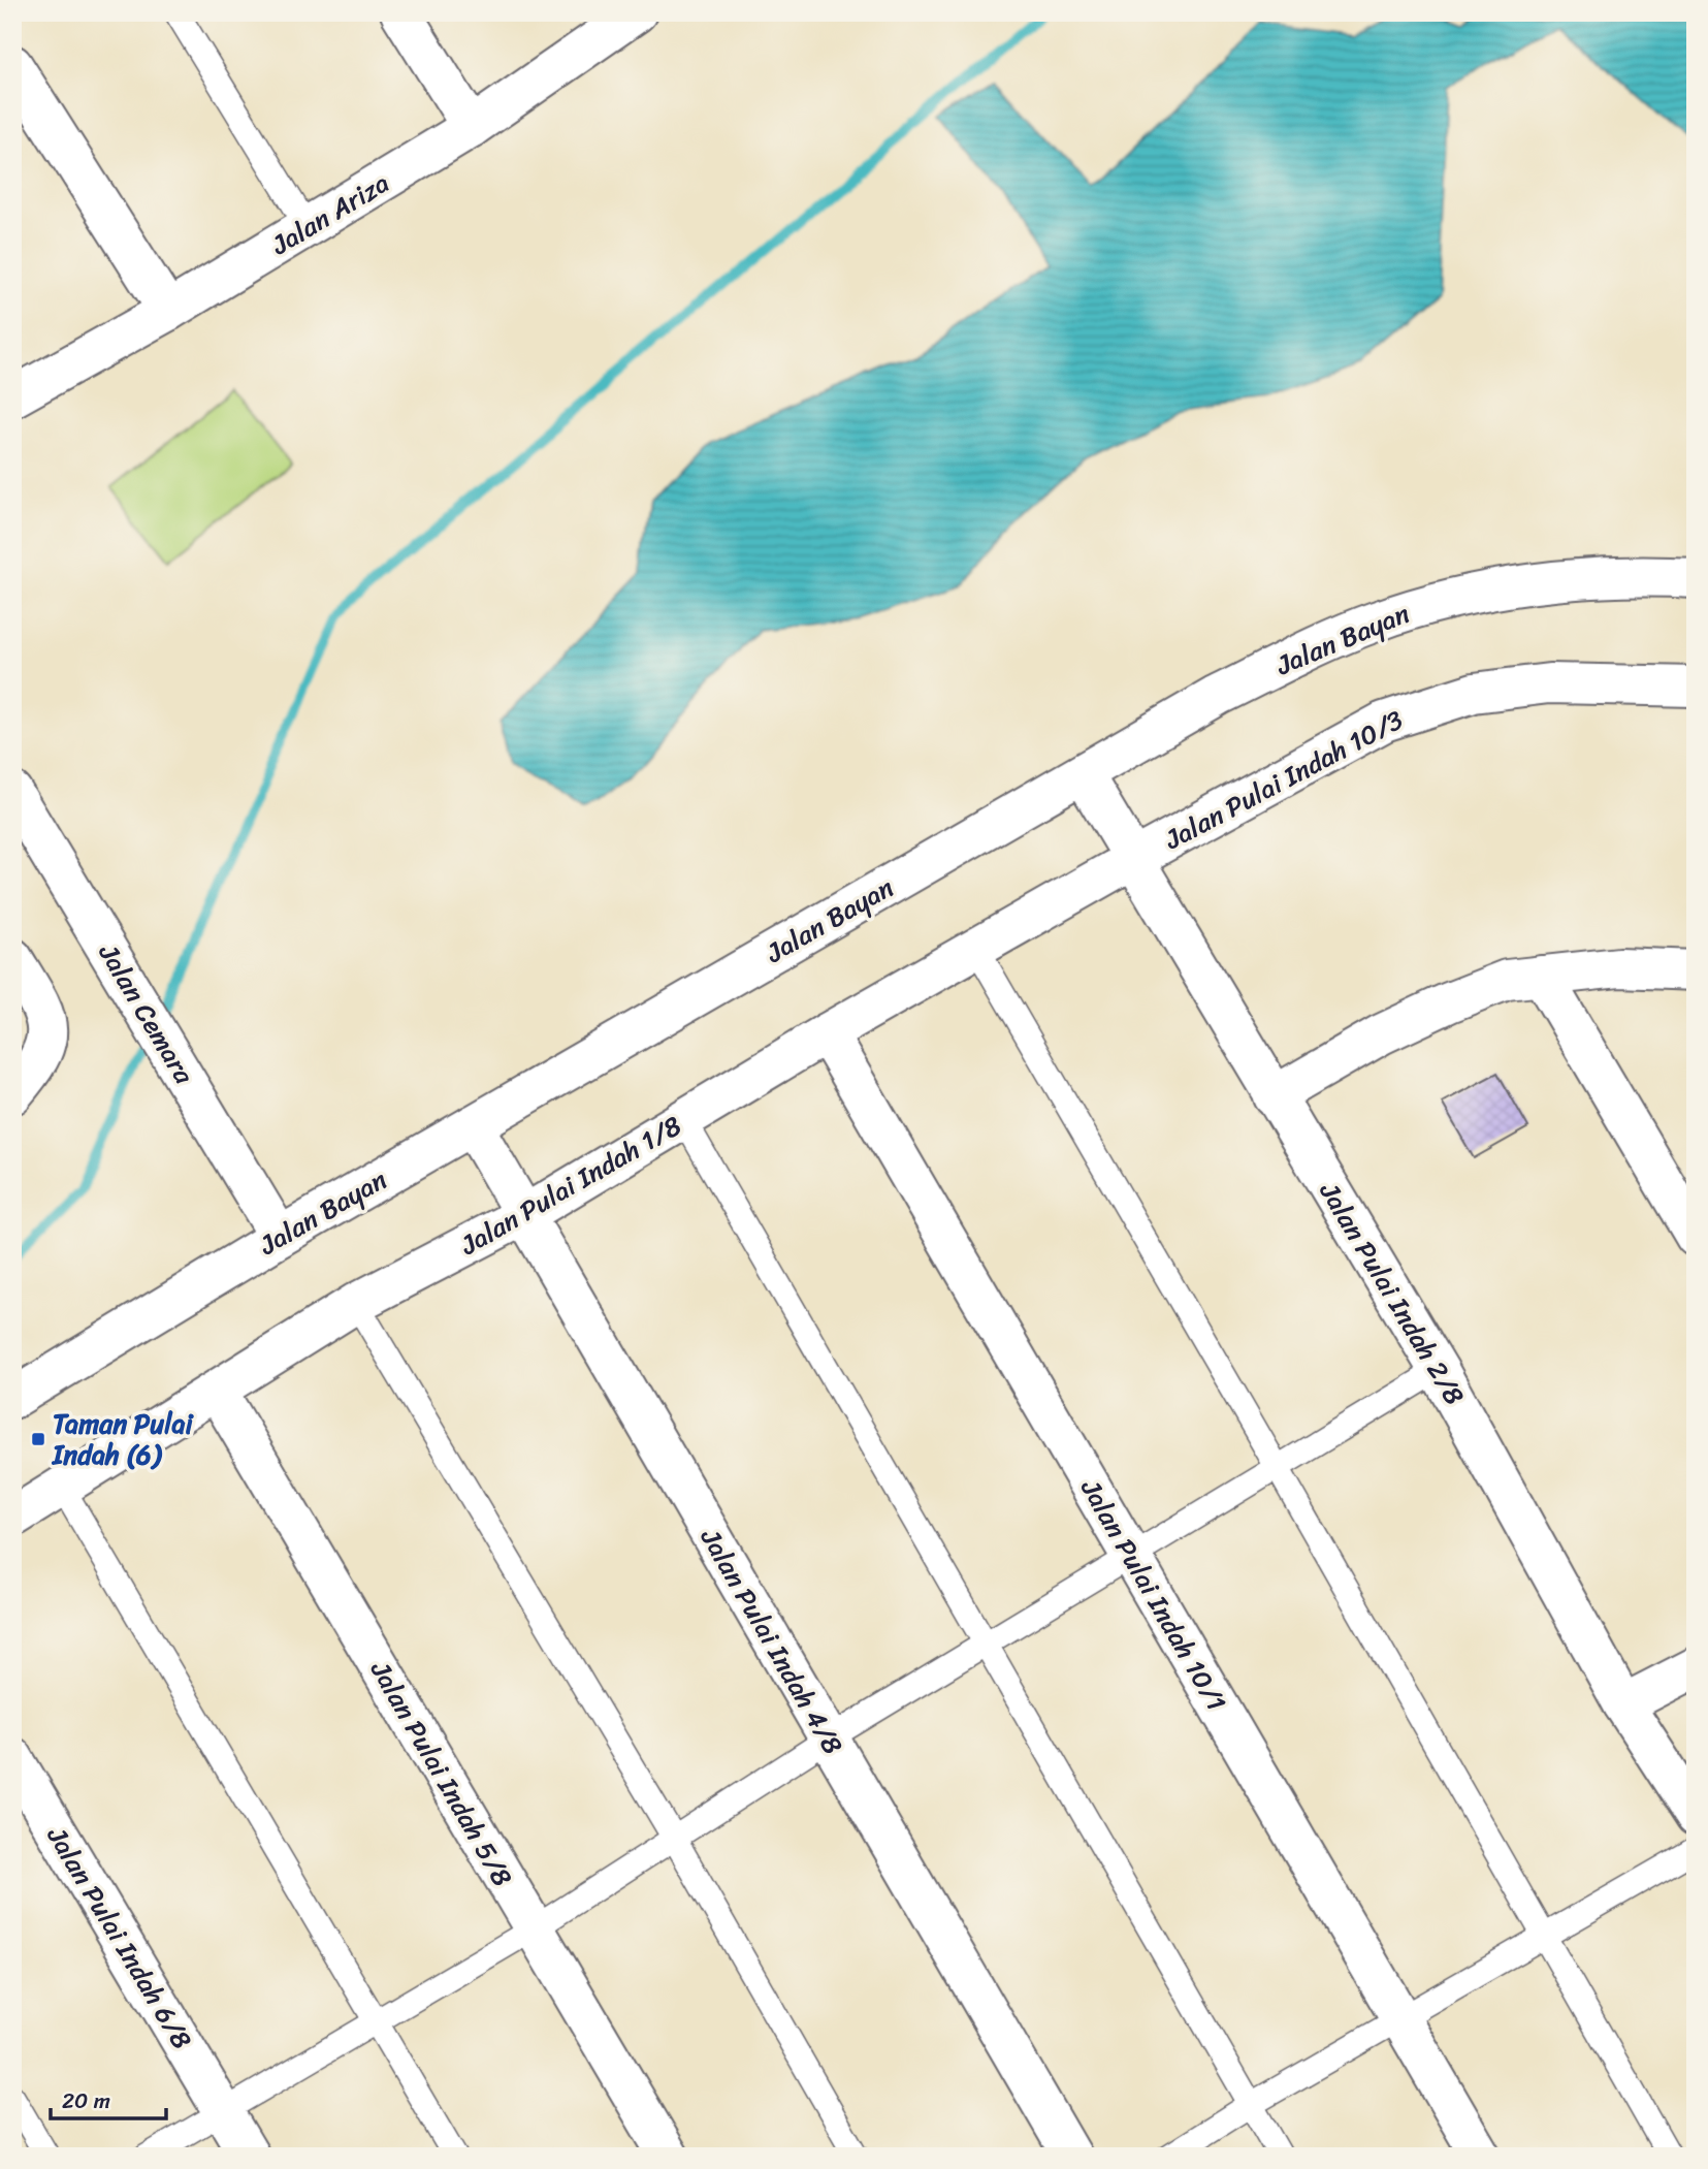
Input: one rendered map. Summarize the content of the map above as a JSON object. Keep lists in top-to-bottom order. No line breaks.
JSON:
{"streets":{"street":["Jalan Ariza","Jalan Bayan","Jalan Pulai Indah 10/3","Jalan Cemara","Jalan Pulai Indah 1/8","Jalan Pulai Indah 2/8","Jalan Pulai Indah 10/1","Jalan Pulai Indah 4/8","Jalan Pulai Indah 5/8","Jalan Pulai Indah 6/8"]},"crossings":[["Jalan Bayan","Jalan Cemara"],["Jalan Bayan","Jalan Pulai Indah 2/8"],["Jalan Bayan","Jalan Pulai Indah 4/8"],["Jalan Pulai Indah 10/3","Jalan Pulai Indah 1/8"],["Jalan Pulai Indah 10/3","Jalan Pulai Indah 2/8"],["Jalan Pulai Indah 1/8","Jalan Pulai Indah 2/8"],["Jalan Pulai Indah 1/8","Jalan Pulai Indah 10/1"],["Jalan Pulai Indah 1/8","Jalan Pulai Indah 4/8"],["Jalan Pulai Indah 1/8","Jalan Pulai Indah 5/8"]],"places":{"transit":["Taman Pulai Indah (6)"]},"scale_bar":"20 m"}
